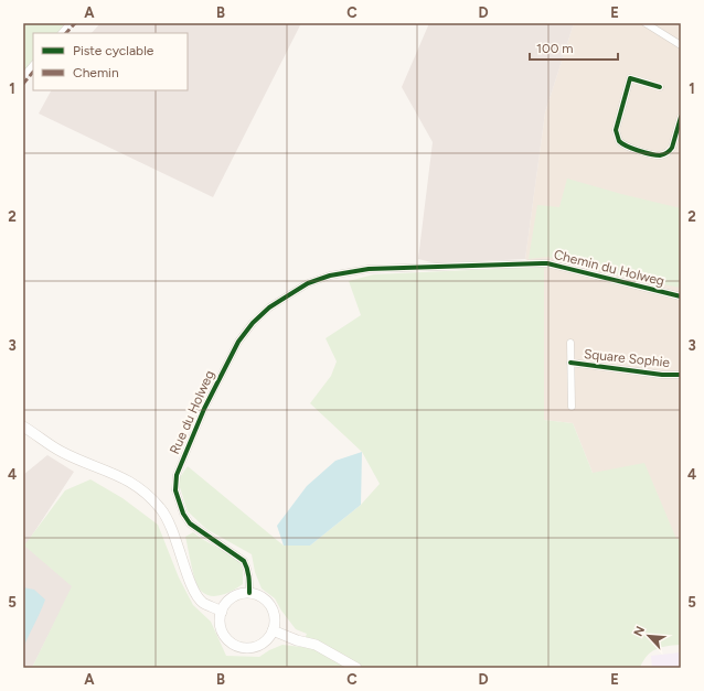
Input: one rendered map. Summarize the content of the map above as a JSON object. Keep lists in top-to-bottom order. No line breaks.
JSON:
{"streets":{"street":["Chemin du Holweg","Square Sophie","Rue du Holweg"]},"crossings":[["Chemin du Holweg","Rue du Holweg"]],"legend":["Piste cyclable","Chemin"],"scale_bar":"100 m","north":"top left","grid":{"columns":["A","B","C","D","E"],"rows":["1","2","3","4","5"]}}
